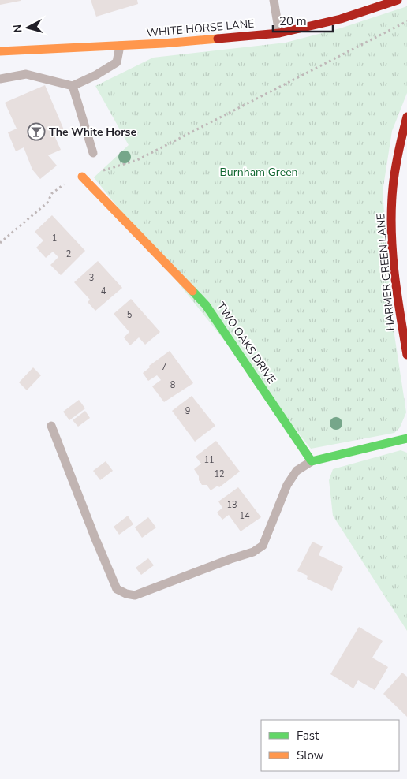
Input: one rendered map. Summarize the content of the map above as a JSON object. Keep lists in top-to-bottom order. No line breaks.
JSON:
{"streets":{"street":["WHITE HORSE LANE","HARMER GREEN LANE","TWO OAKS DRIVE"]},"parks":["Burnham Green"],"places":{"bar":["The White Horse"]},"house_numbers":["1","2","3","4","5","7","8","9","11","12","13","14"],"legend":["Fast","Slow"],"scale_bar":"20 m","north":"left"}
